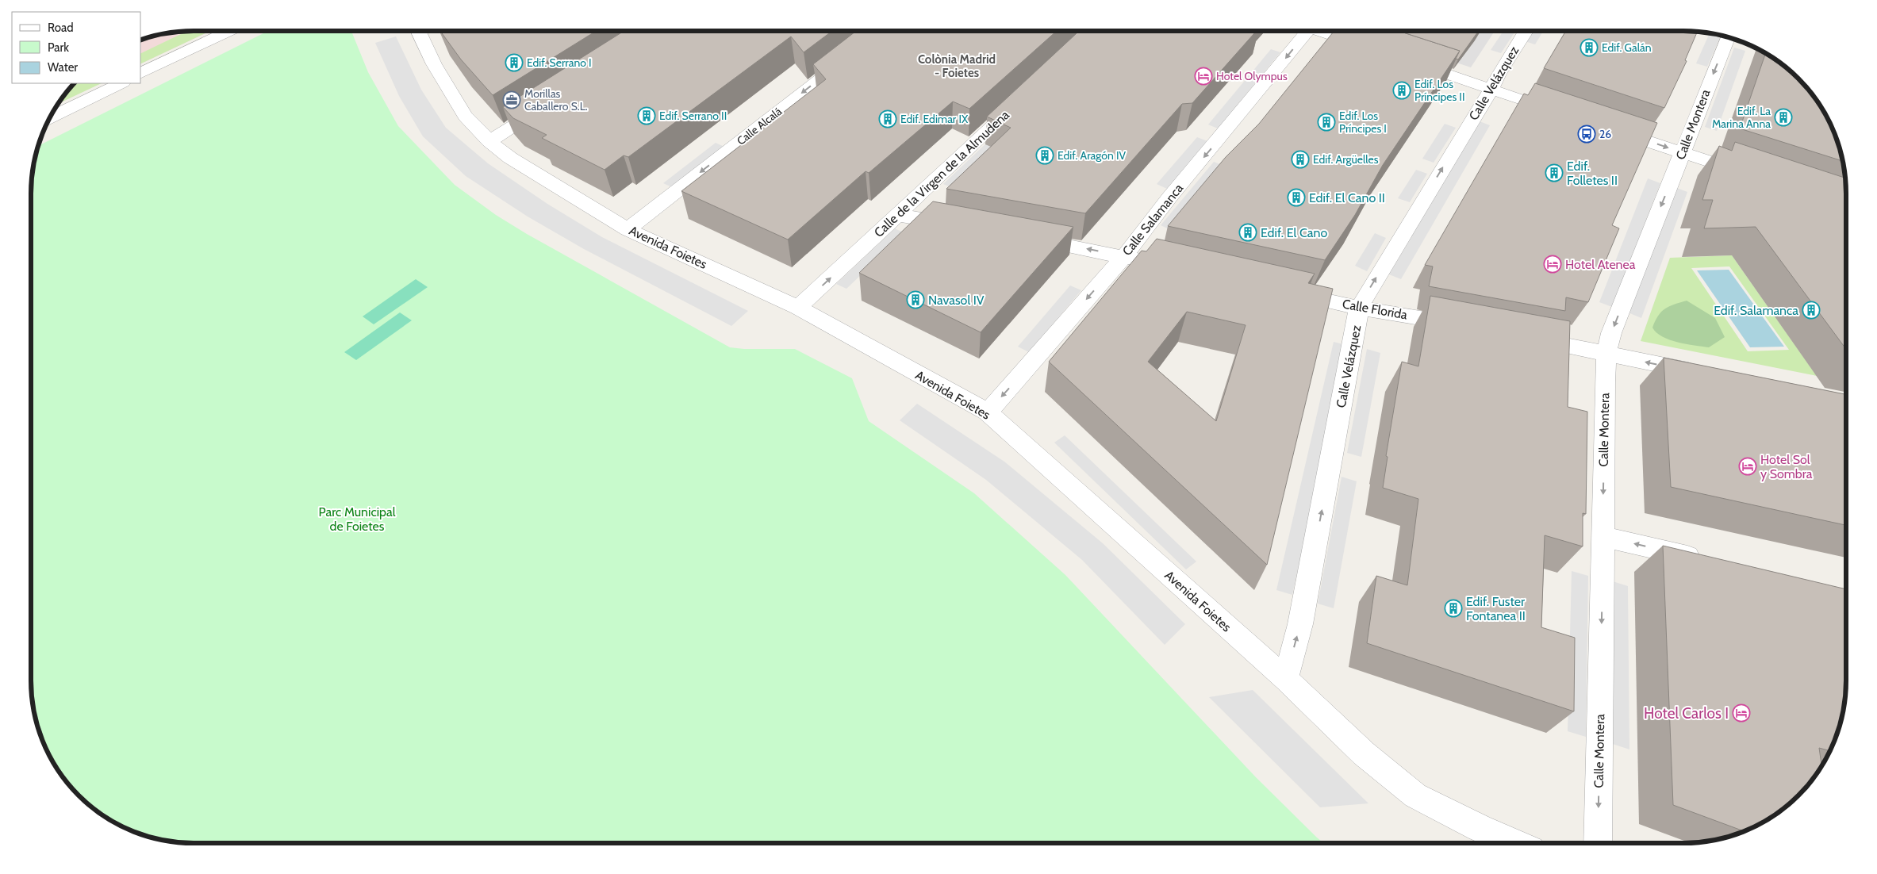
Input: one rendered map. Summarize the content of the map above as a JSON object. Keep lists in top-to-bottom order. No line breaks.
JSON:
{"streets":{"street":["Calle Velázquez","Calle Montera","Calle Alcalá","Calle de la Virgen de la Almudena","Calle Salamanca","Avenida Foietes","Calle Florida"]},"crossings":[["Calle Velázquez","Avenida Foietes"],["Calle Velázquez","Calle Florida"],["Calle Alcalá","Avenida Foietes"],["Calle de la Virgen de la Almudena","Avenida Foietes"],["Calle Salamanca","Avenida Foietes"]],"one_way":["Calle Velázquez","Calle Montera","Calle Alcalá","Calle de la Virgen de la Almudena","Calle Salamanca"],"districts":["Colònia Madrid - Foietes"],"parks":["Parc Municipal de Foietes"],"places":{"building":["Edif. Galán","Edif. Serrano I","Edif. Los Príncipes II","Edif. Serrano II","Edif. La Marina Anna","Edif. Edimar IX","Edif. Los Príncipes I","Edif. Aragón IV","Edif. Argüelles","Edif. Folletes II","Edif. El Cano II","Edif. El Cano","Navasol IV","Edif. Salamanca","Edif. Fuster Fontanea II"],"hotel":["Hotel Olympus","Hotel Atenea","Hotel Sol y Sombra","Hotel Carlos I"],"office":["Morillas Caballero S.L."],"bus stop":["26"]},"legend":["Road","Park","Water"]}
